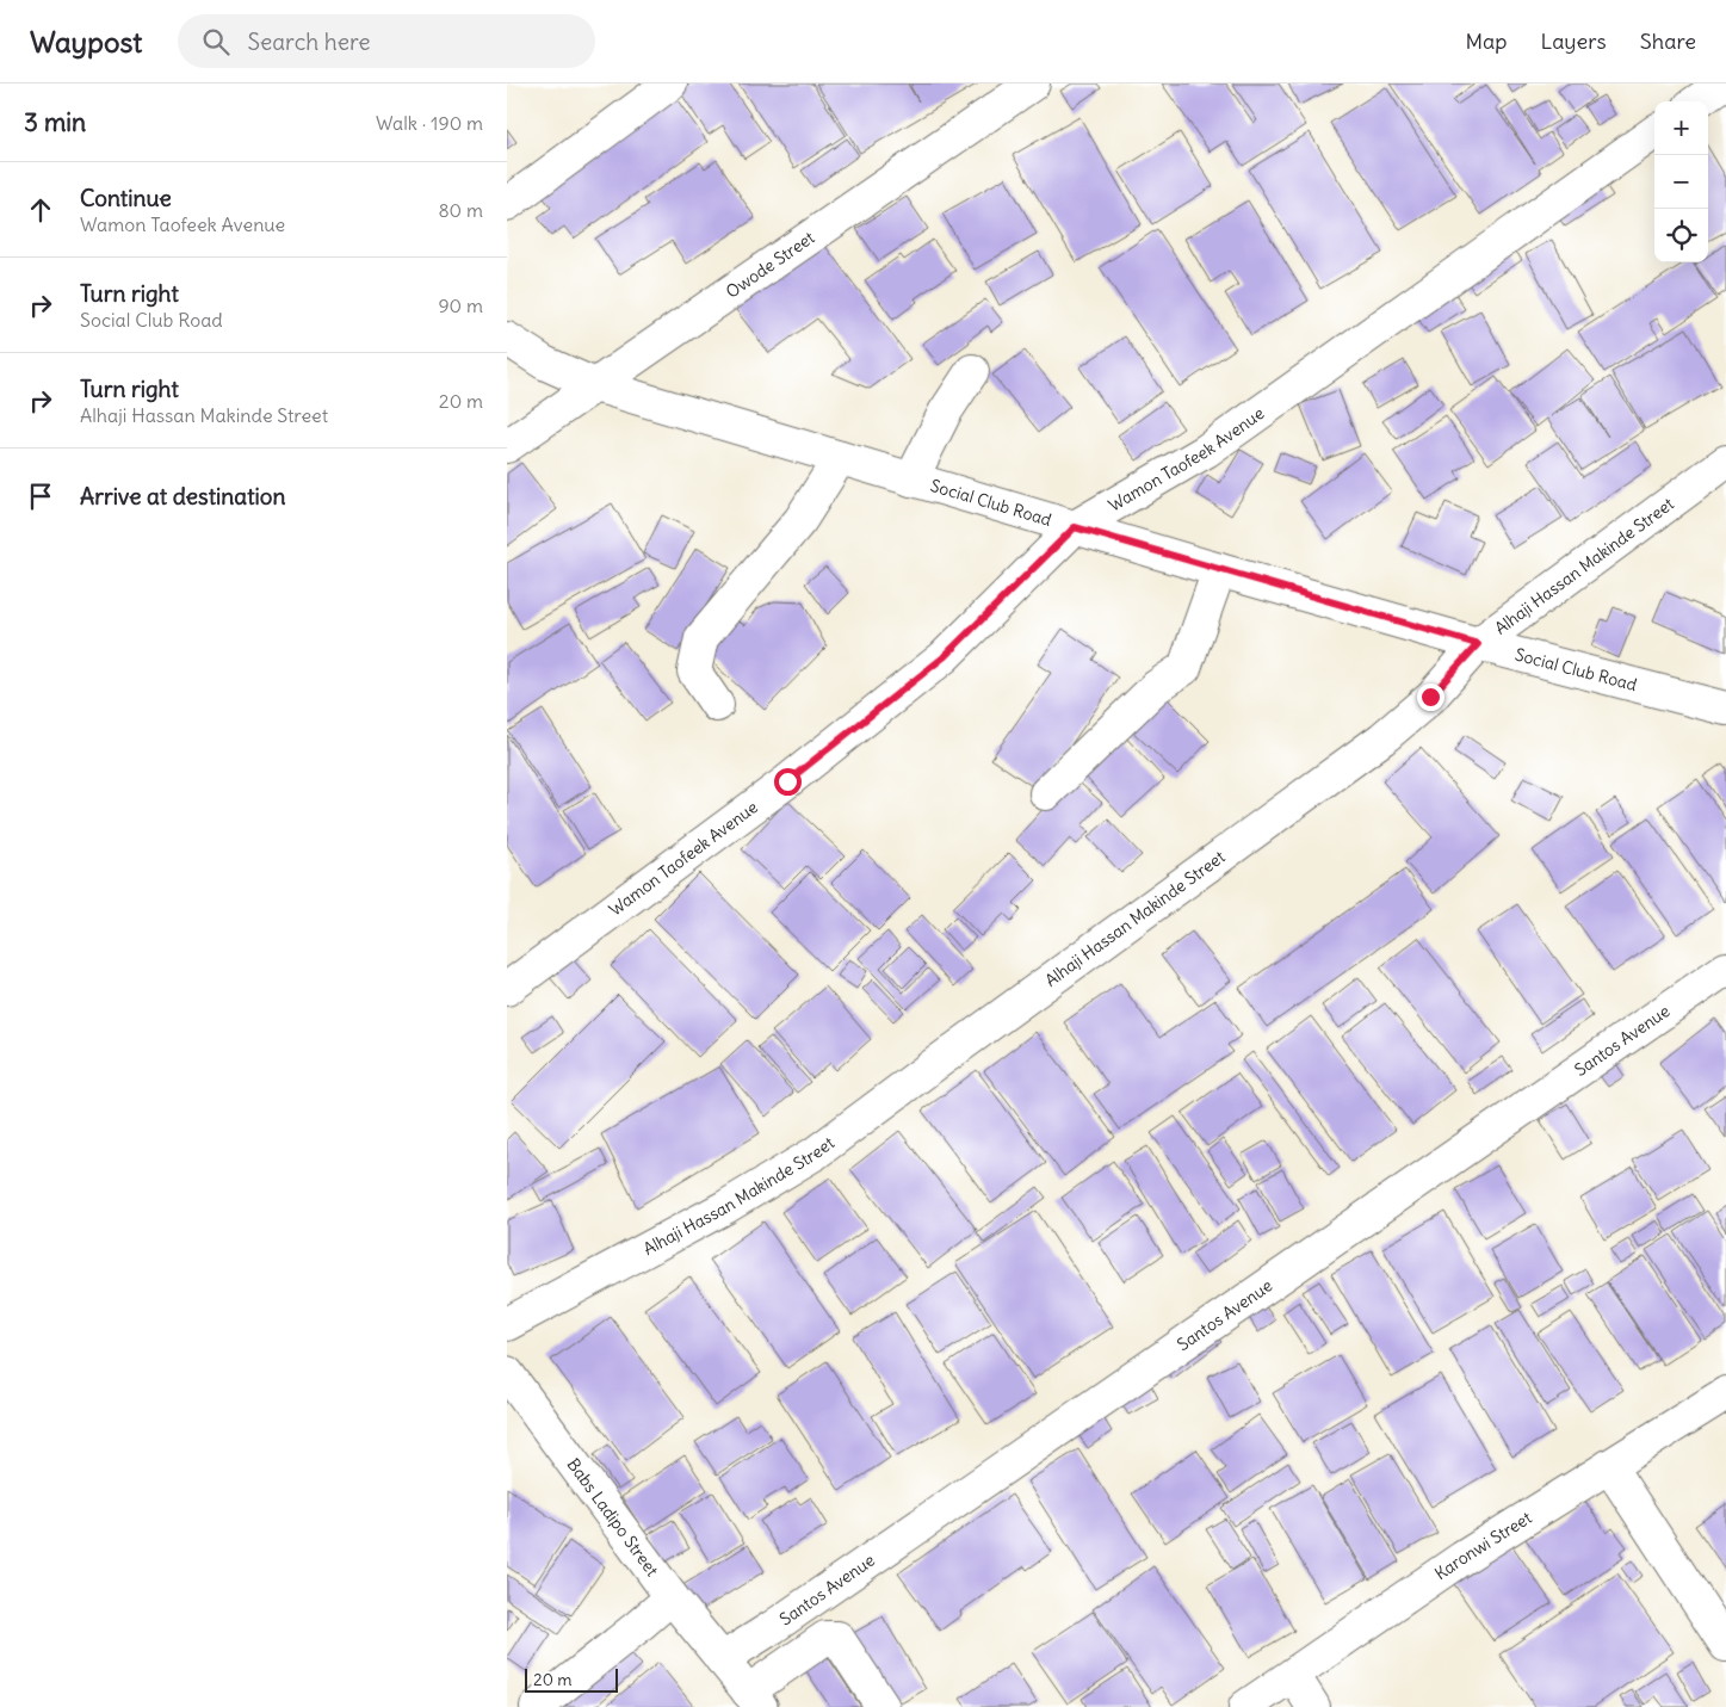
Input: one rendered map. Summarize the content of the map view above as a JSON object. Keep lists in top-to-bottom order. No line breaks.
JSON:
{"streets":{"street":["Owode Street","Wamon Taofeek Avenue","Social Club Road","Alhaji Hassan Makinde Street","Santos Avenue","Babs Ladipo Street","Karonwi Street"]},"crossings":[["Owode Street","Social Club Road"],["Wamon Taofeek Avenue","Social Club Road"],["Social Club Road","Alhaji Hassan Makinde Street"],["Santos Avenue","Babs Ladipo Street"]],"scale_bar":"20 m","page":{"header":"Waypost","search":"Search here","nav":["Map","Layers","Share"],"heading":["3 min","Walk · 190 m"],"map_buttons":["+","−"],"list":[["Continue","Wamon Taofeek Avenue","80 m"],["Turn right","Social Club Road","90 m"],["Turn right","Alhaji Hassan Makinde Street","20 m"],"Arrive at destination"],"scale":"20 m"}}
